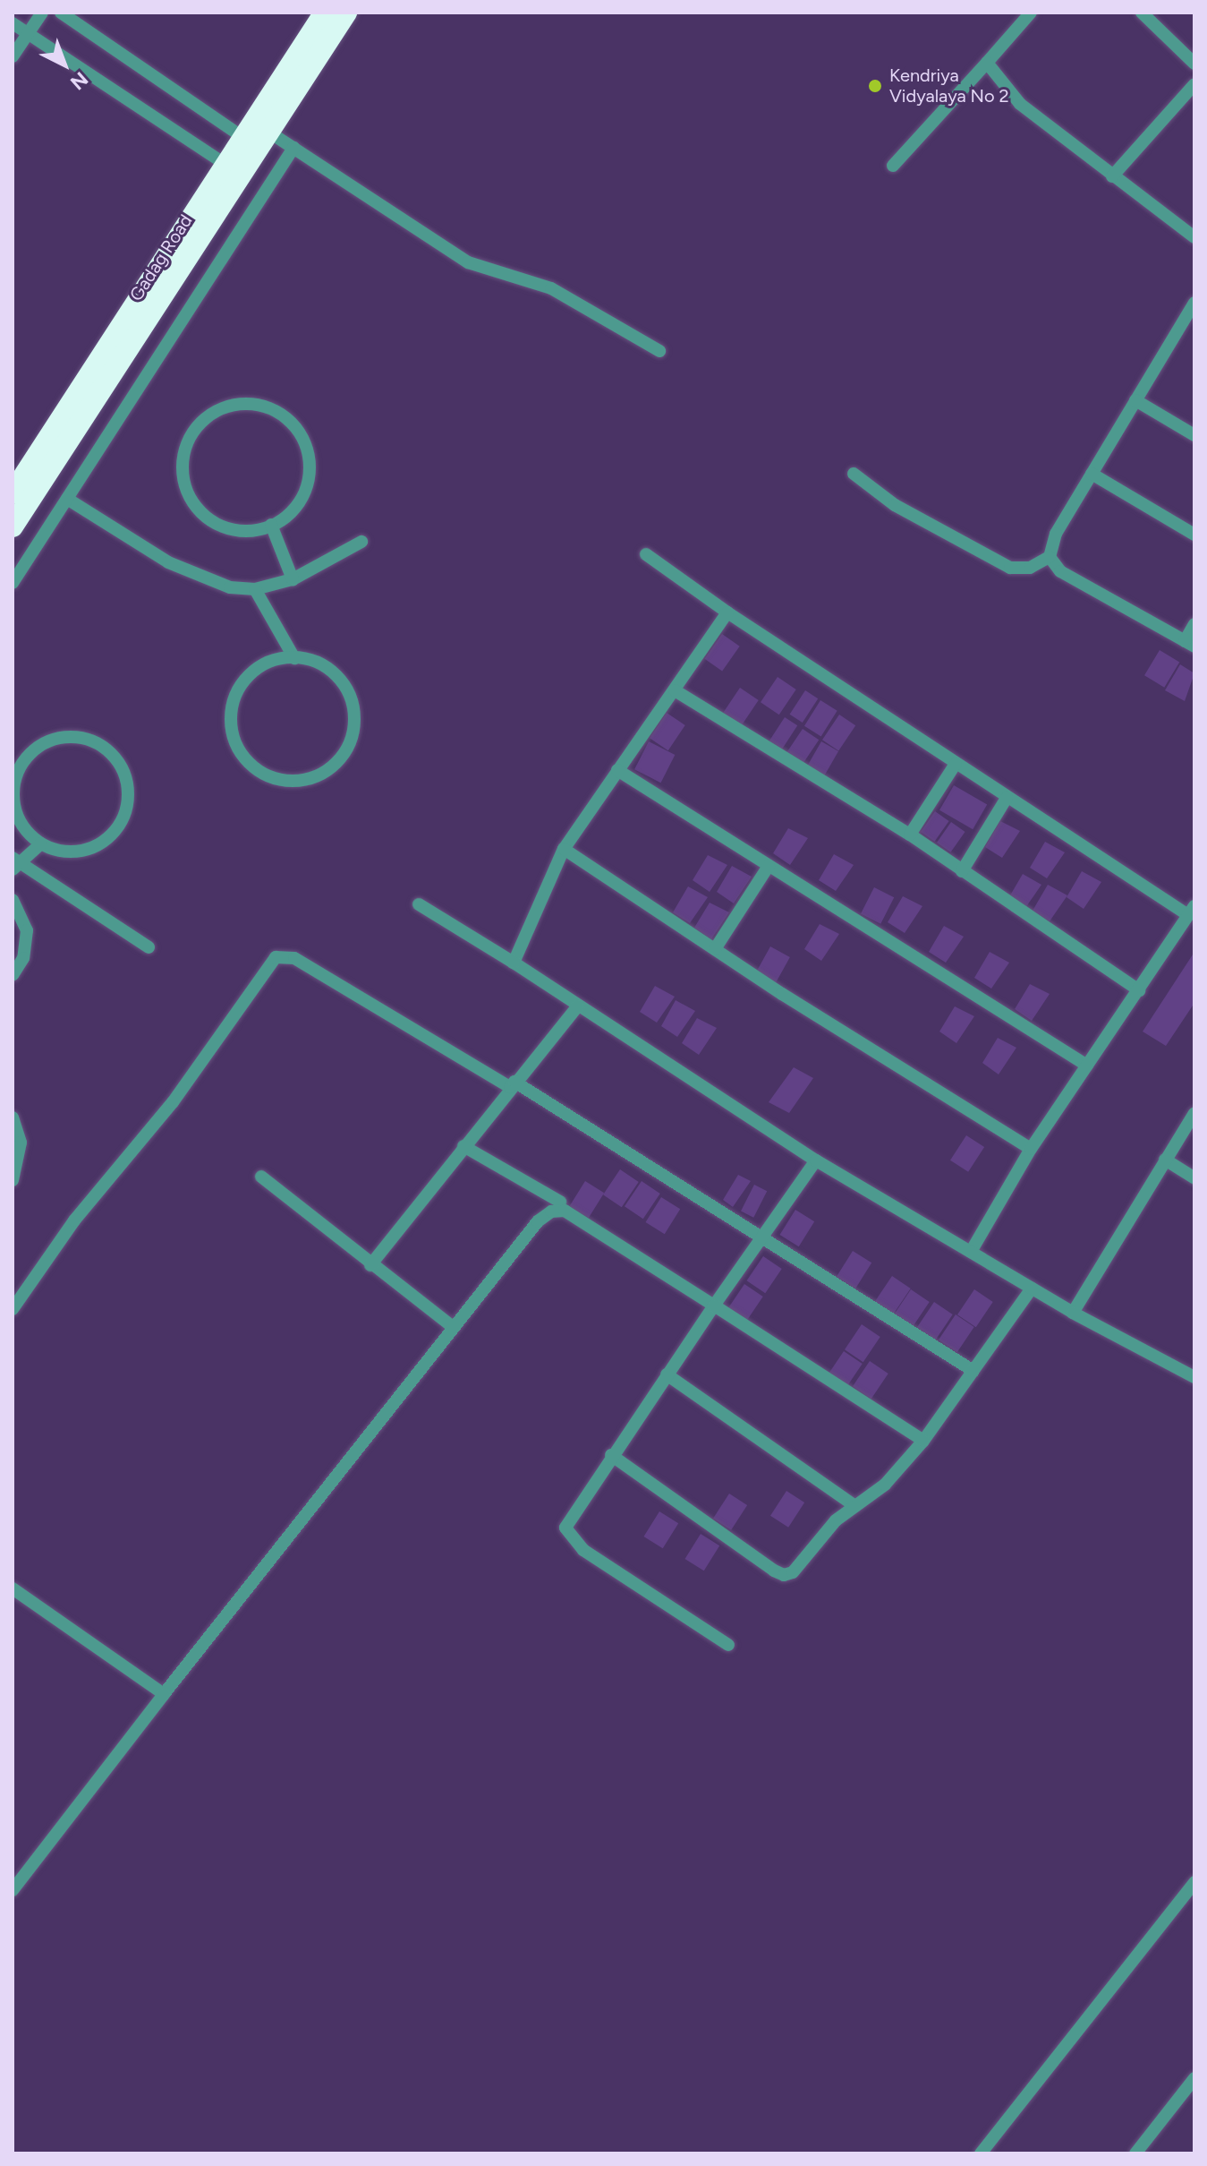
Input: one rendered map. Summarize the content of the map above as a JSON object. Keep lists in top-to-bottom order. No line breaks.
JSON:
{"streets":{"highway":["Gadag Road"]},"places":["Kendriya Vidyalaya No 2"],"north":"bottom right"}
